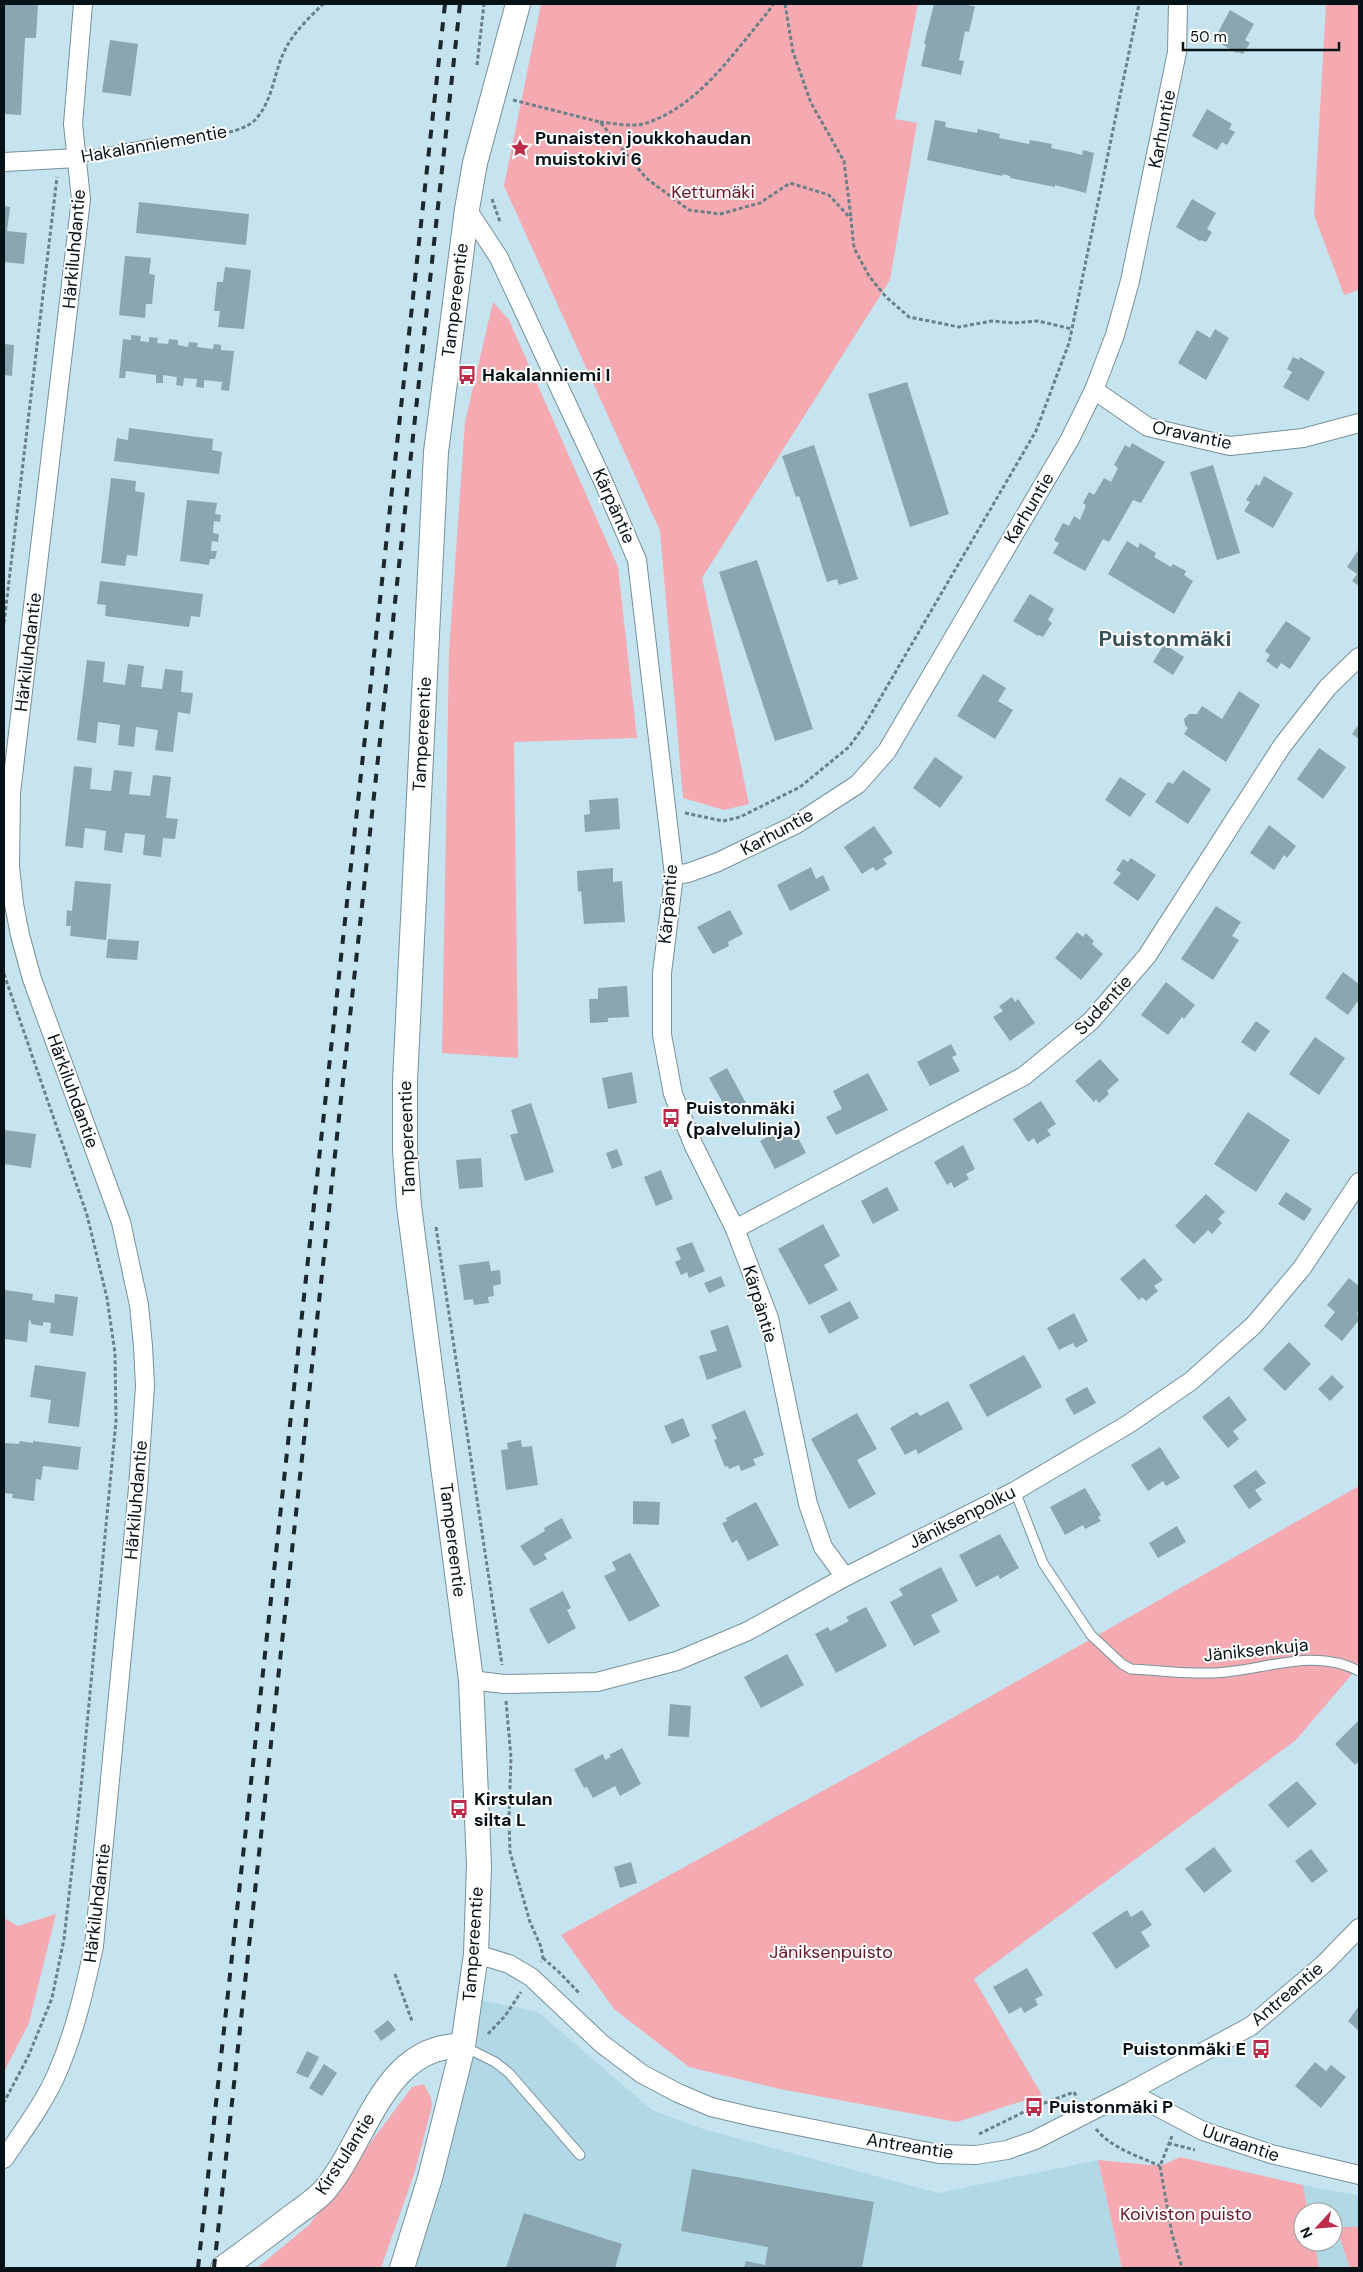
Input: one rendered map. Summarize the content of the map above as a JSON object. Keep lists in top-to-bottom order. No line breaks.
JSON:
{"streets":{"main road":["Tampereentie","Kirstulantie"],"street":["Karhuntie","Hakalanniementie","Härkiluhdantie","Oravantie","Kärpäntie","Sudentie","Jäniksenpolku","Antreantie","Uuraantie"],"lane":["Jäniksenkuja"]},"crossings":[["Karhuntie","Oravantie"],["Karhuntie","Kärpäntie"],["Hakalanniementie","Härkiluhdantie"],["Tampereentie","Kärpäntie"],["Tampereentie","Jäniksenpolku"],["Tampereentie","Antreantie"],["Tampereentie","Kirstulantie"],["Kärpäntie","Sudentie"],["Kärpäntie","Jäniksenpolku"],["Jäniksenpolku","Jäniksenkuja"],["Antreantie","Uuraantie"]],"districts":["Puistonmäki"],"parks":["Kettumäki","Jäniksenpuisto","Koiviston puisto"],"places":{"place":["Punaisten joukkohaudan muistokivi 6"],"bus stop":["Hakalanniemi I","Puistonmäki (palvelulinja)","Kirstulan silta L","Puistonmäki E","Puistonmäki P"]},"scale_bar":"50 m","north":"bottom left"}
